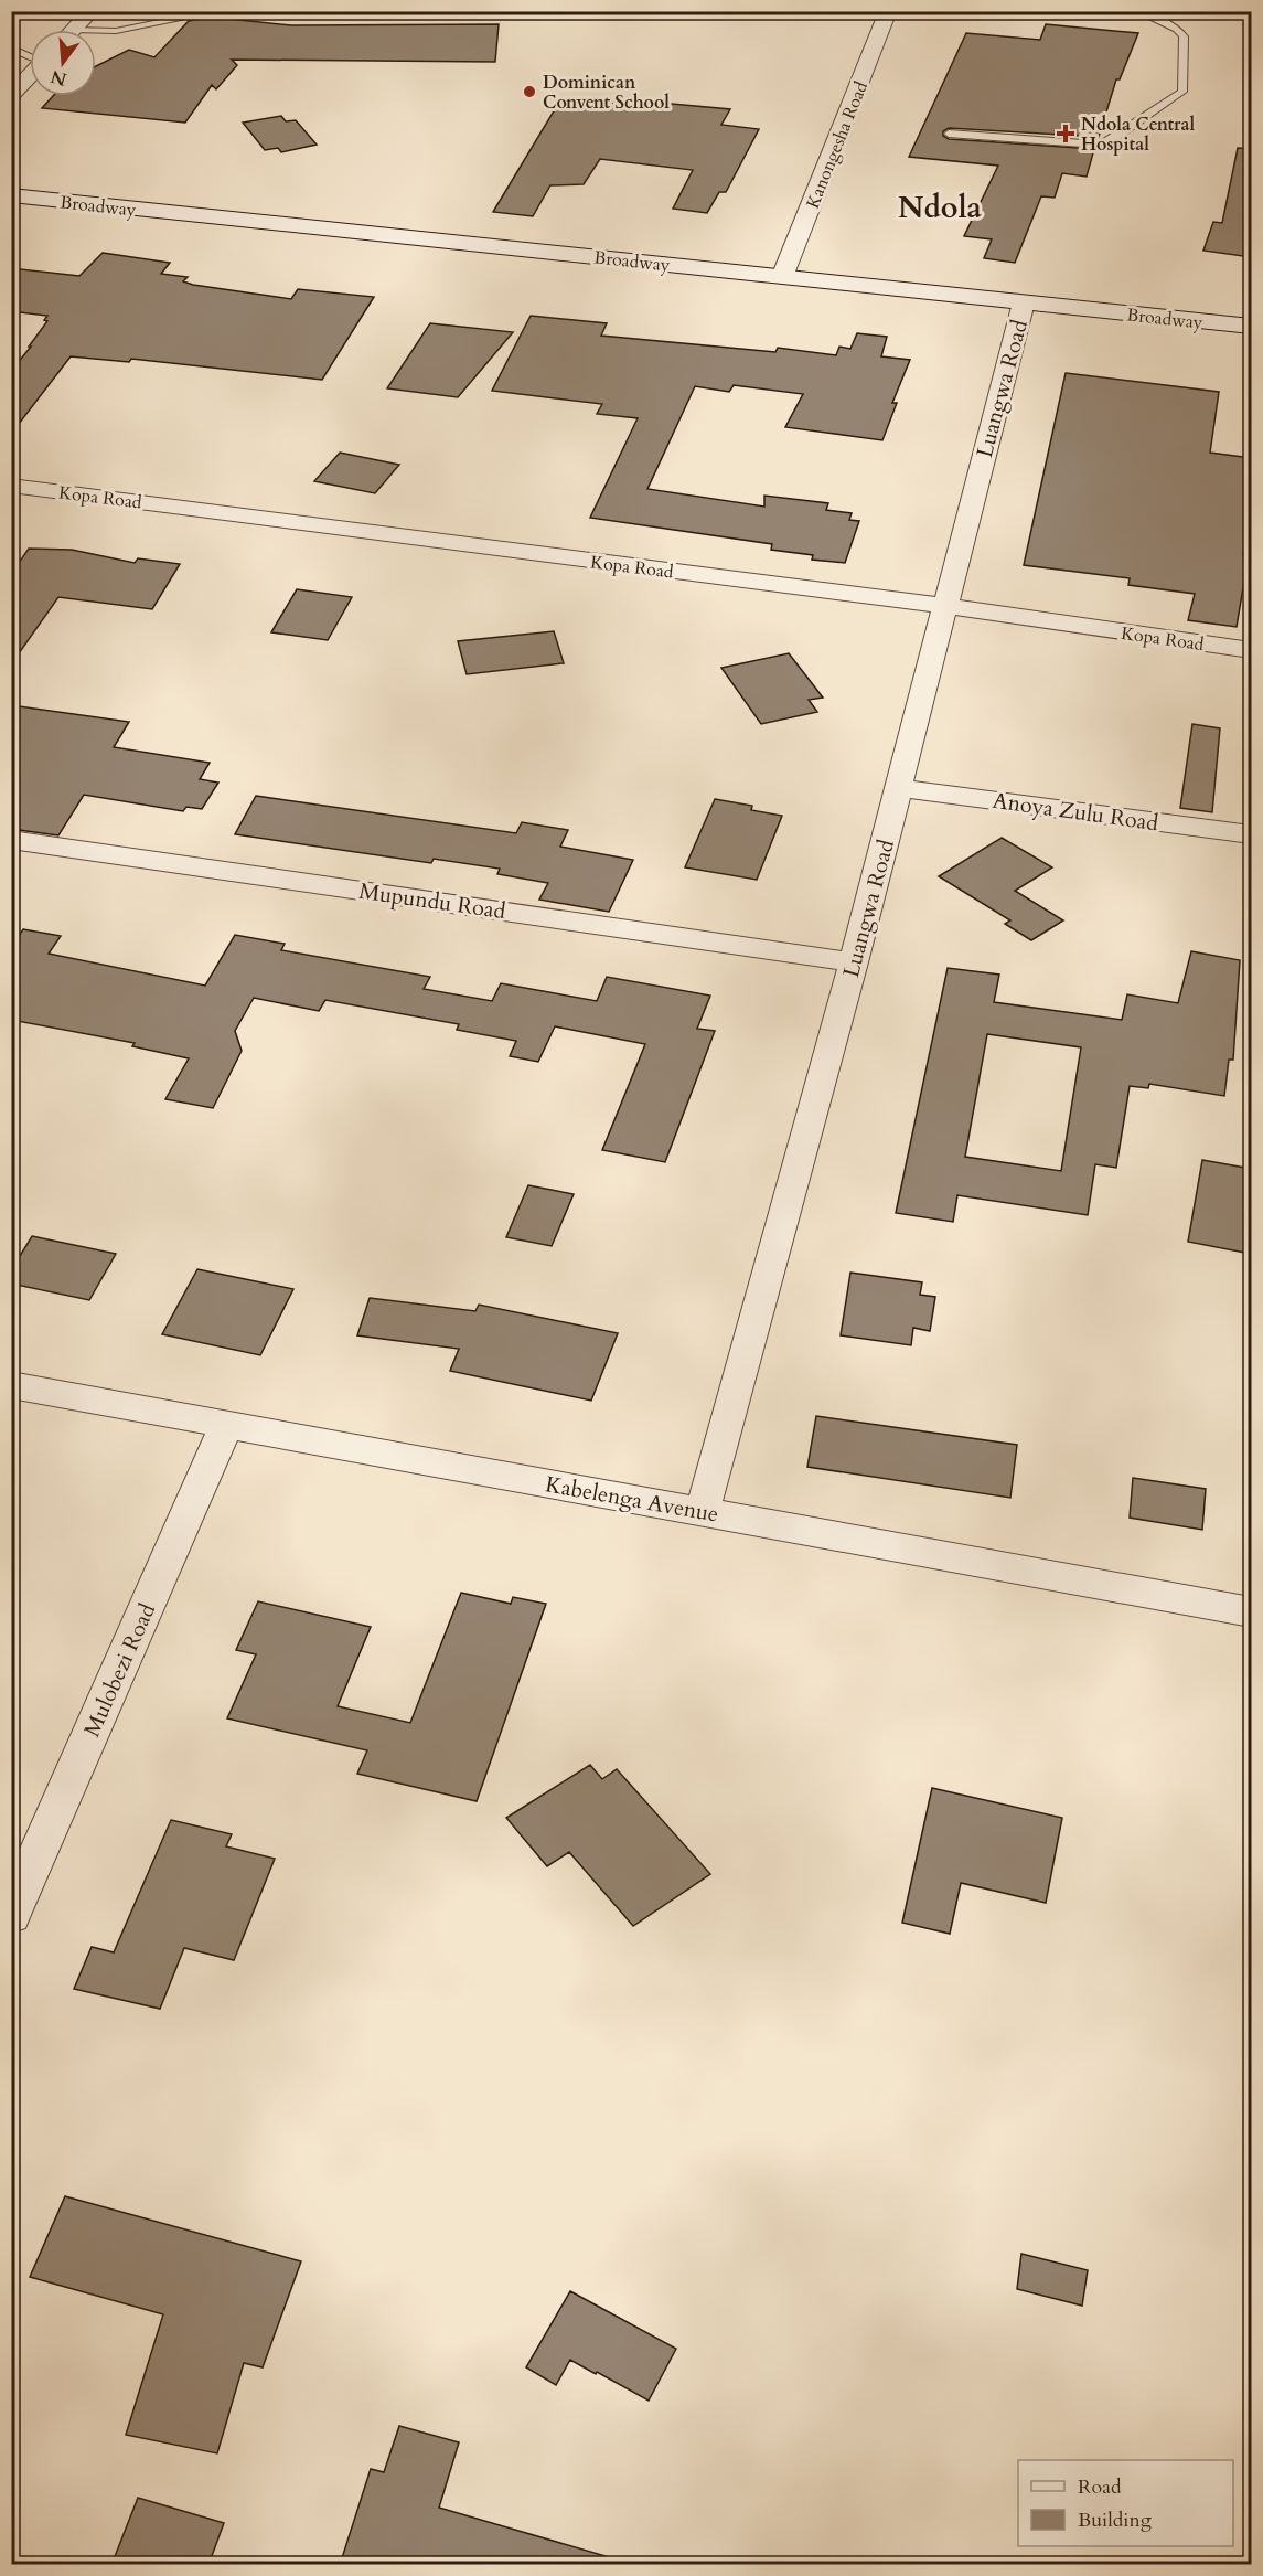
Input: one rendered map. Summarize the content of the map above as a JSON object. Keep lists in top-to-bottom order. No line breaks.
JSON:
{"streets":{"main road":["Broadway"],"street":["Kanongesha Road","Luangwa Road","Kopa Road","Anoya Zulu Road","Mupundu Road","Kabelenga Avenue","Mulobezi Road"]},"crossings":[["Kanongesha Road","Broadway"],["Broadway","Luangwa Road"],["Luangwa Road","Kopa Road"],["Luangwa Road","Anoya Zulu Road"],["Luangwa Road","Mupundu Road"],["Luangwa Road","Kabelenga Avenue"],["Kabelenga Avenue","Mulobezi Road"]],"districts":["Ndola"],"places":{"other":["Dominican Convent School"],"health":["Ndola Central Hospital"]},"legend":["Road","Building"],"north":"bottom"}
